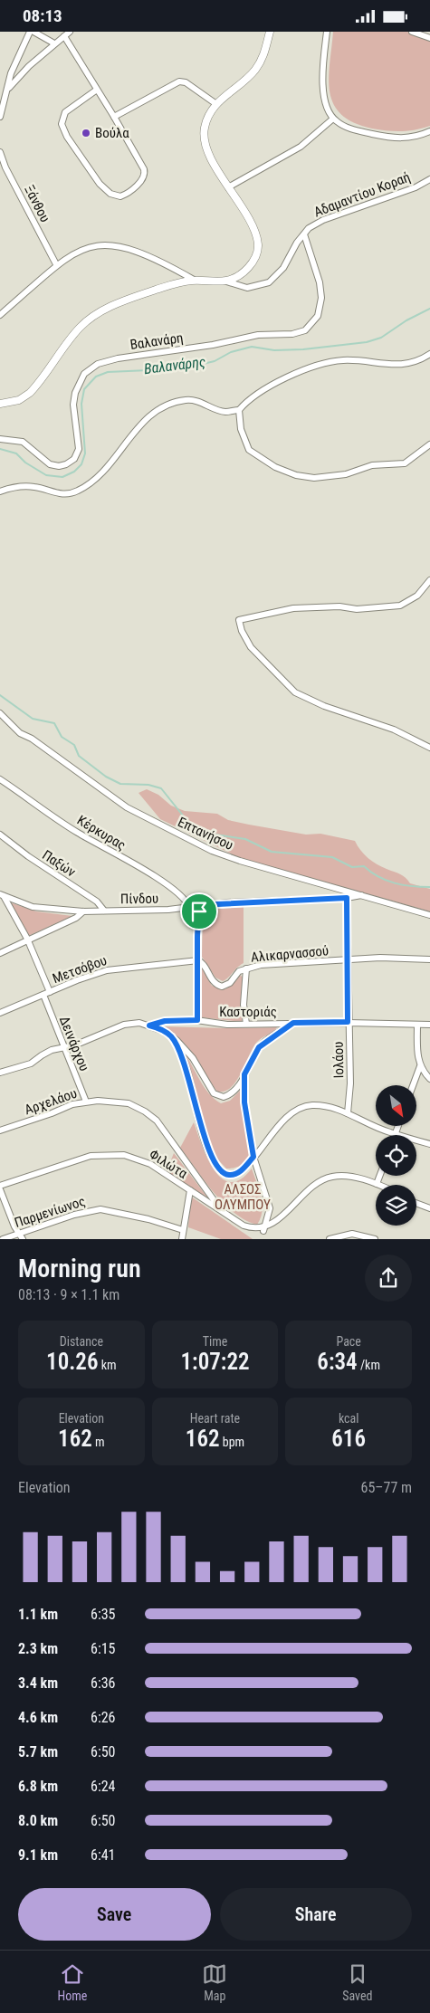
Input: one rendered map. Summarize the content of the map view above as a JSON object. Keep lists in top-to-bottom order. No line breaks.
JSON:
{"streets":{"street":["Αδαμαντίου Κοραή","Ξάνθου","Βαλανάρη","Κέρκυρας","Επτανήσου","Παξών","Πίνδου","Αλικαρνασσού","Μετσόβου","Καστοριάς","Δεινάρχου","Ιολάου","Αρχελάου","Φιλώτα","Παρμενίωνος"]},"crossings":[["Αδαμαντίου Κοραή","Βαλανάρη"],["Κέρκυρας","Πίνδου"],["Επτανήσου","Πίνδου"],["Παξών","Πίνδου"],["Πίνδου","Ιολάου"],["Αλικαρνασσού","Μετσόβου"],["Αλικαρνασσού","Ιολάου"],["Μετσόβου","Δεινάρχου"],["Καστοριάς","Δεινάρχου"],["Καστοριάς","Ιολάου"],["Δεινάρχου","Αρχελάου"],["Αρχελάου","Φιλώτα"]],"water":["Βαλανάρης"],"parks":["ΑΛΣΟΣ ΟΛΥΜΠΟΥ"],"places":["Βούλα"],"north":"bottom right","page":{"status":"08:13","heading":["Morning run","08:13 · 9 × 1.1 km"],"stats":[["Distance","10.26 km"],["Time","1:07:22"],["Pace","6:34 /km"],["Elevation","162 m"],["Heart rate","162 bpm"],["kcal","616"]],"chart":["Elevation","65–77 m"],"list":[{"name":"1.1 km","note":"6:35"},{"name":"2.3 km","note":"6:15"},{"name":"3.4 km","note":"6:36"},{"name":"4.6 km","note":"6:26"},{"name":"5.7 km","note":"6:50"},{"name":"6.8 km","note":"6:24"},{"name":"8.0 km","note":"6:50"},{"name":"9.1 km","note":"6:41"}],"buttons":["Save","Share"],"tabs":["Home","Map","Saved"]}}
